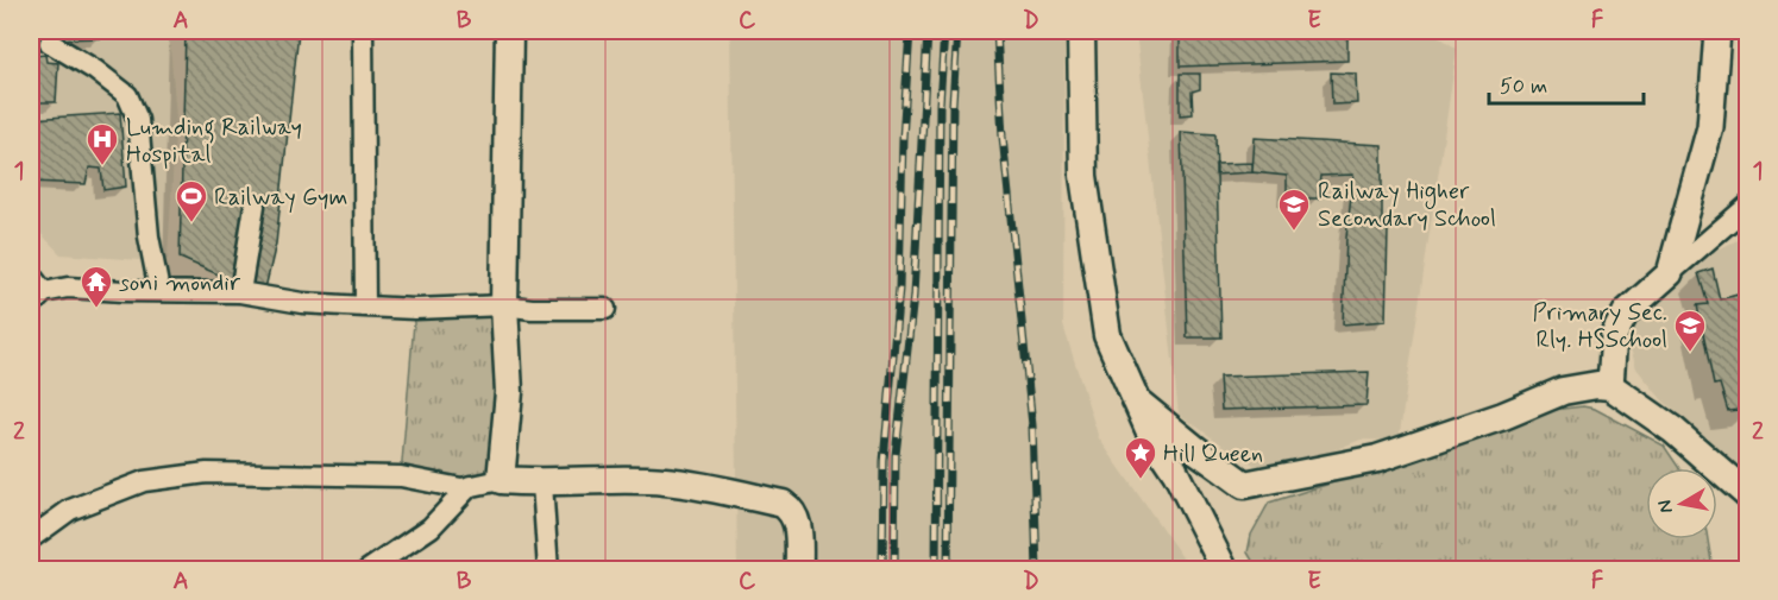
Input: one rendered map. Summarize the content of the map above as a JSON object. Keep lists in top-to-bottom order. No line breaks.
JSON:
{"places":{"hospital":["Lumding Railway Hospital"],"sports":["Railway Gym"],"school or university":["Railway Higher Secondary School","Primary Sec. Rly. HSSchool"],"temple":["soni mondir"],"place":["Hill Queen"]},"scale_bar":"50 m","north":"left","grid":{"columns":["A","B","C","D","E","F"],"rows":["1","2"]}}
